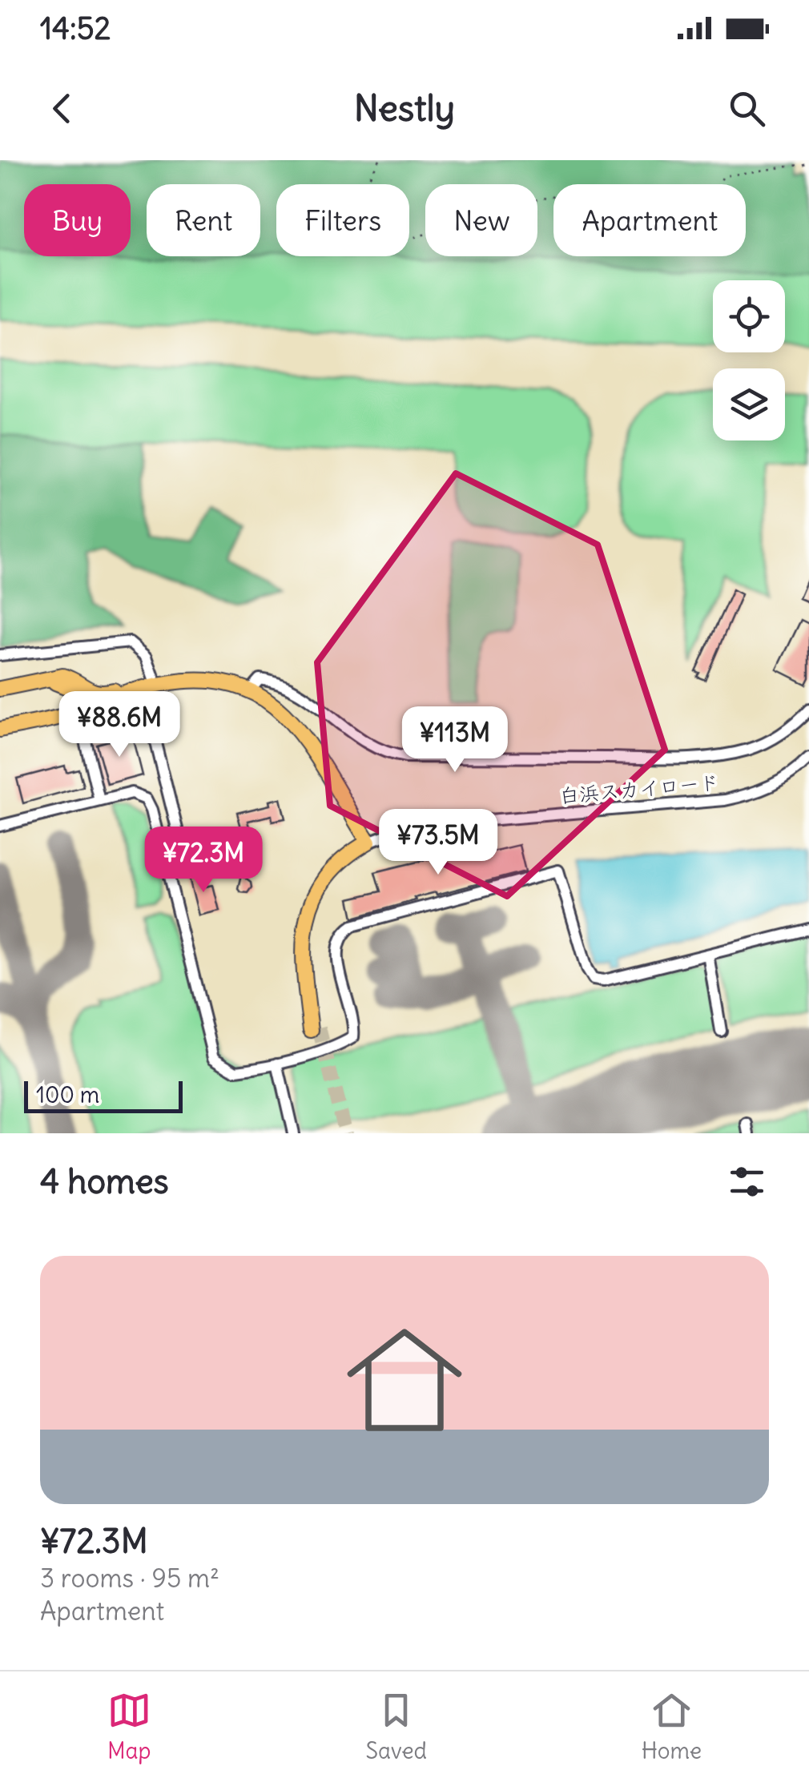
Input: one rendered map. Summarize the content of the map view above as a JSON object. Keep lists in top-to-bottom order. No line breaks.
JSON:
{"streets":{"street":["白浜スカイロード"]},"scale_bar":"100 m","page":{"status":"14:52","header":"Nestly","chip":["Buy","Rent","Filters","New","Apartment"],"price":["¥88.6M","¥113M","¥73.5M","¥72.3M"],"scale":"100 m","heading":"4 homes","list":[{"name":"¥72.3M","note":"3 rooms · 95 m² · Apartment"}],"tabs":["Map","Saved","Home"]}}
